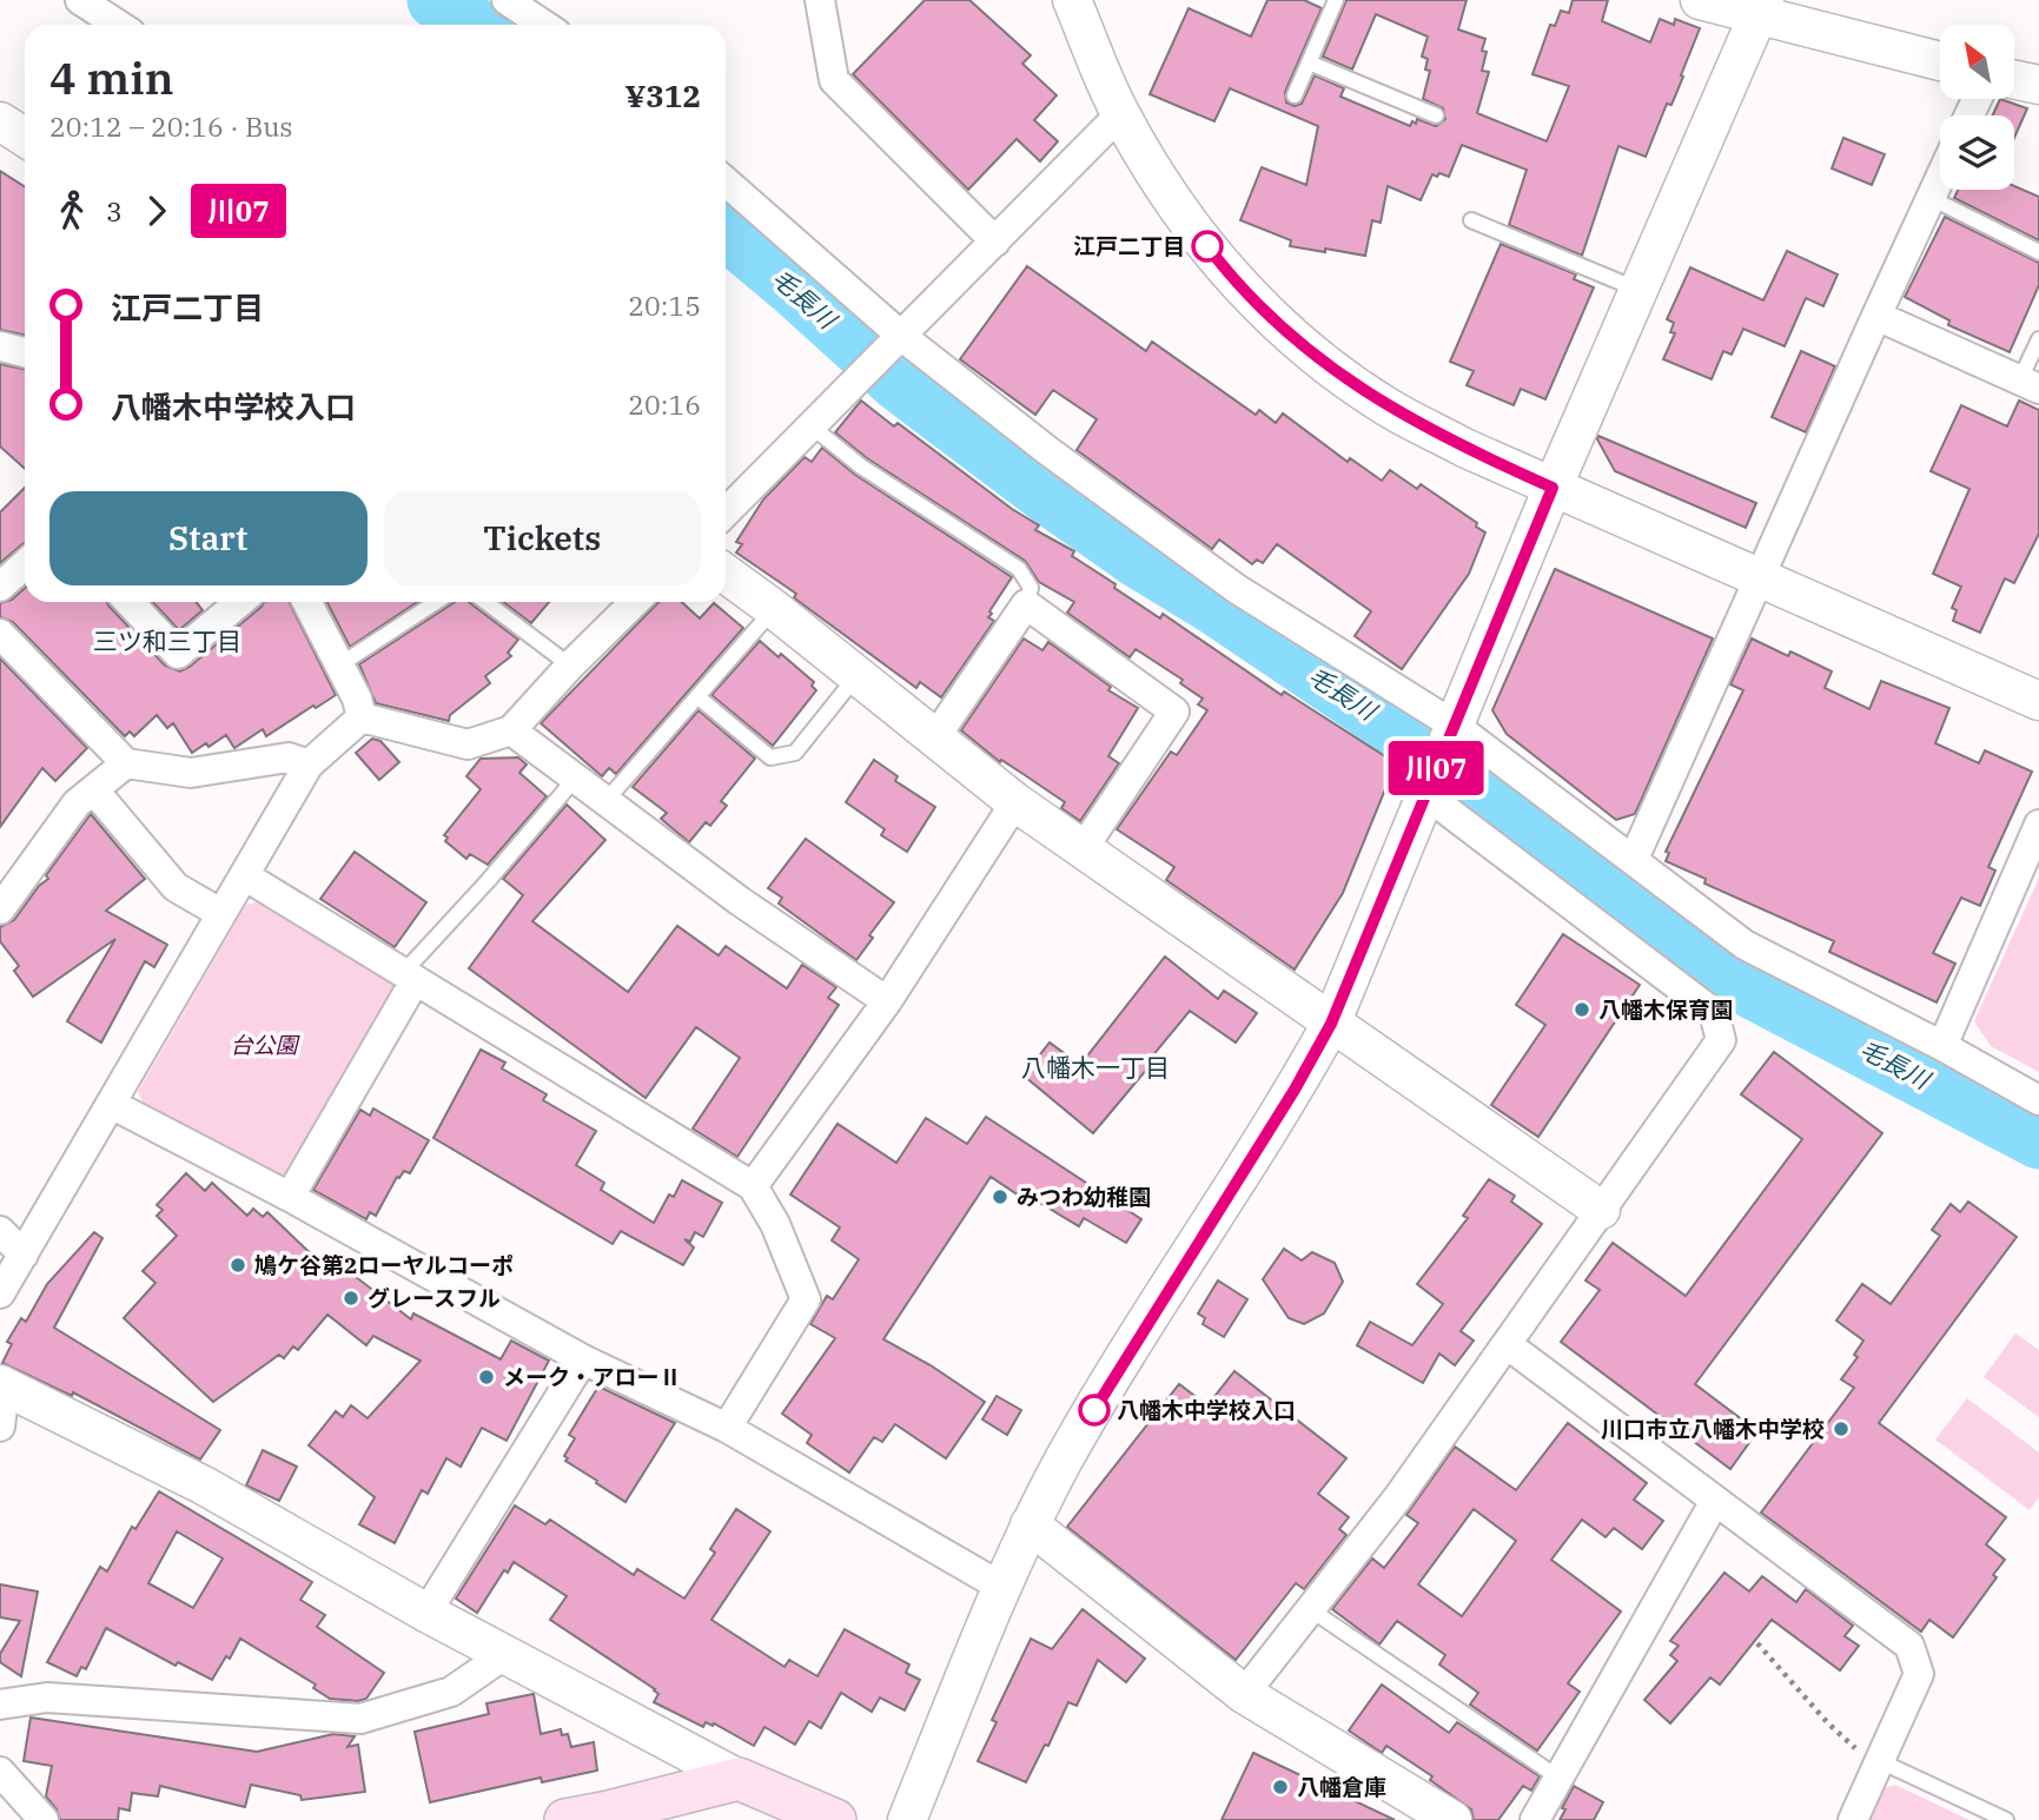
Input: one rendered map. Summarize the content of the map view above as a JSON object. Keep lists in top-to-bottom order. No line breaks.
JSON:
{"districts":["三ツ和三丁目","八幡木一丁目"],"water":["毛長川"],"parks":["台公園"],"places":["江戸二丁目","八幡木保育園","みつわ幼稚園","鳩ケ谷第2ローヤルコーポ","グレースフル","メーク・アローⅡ","八幡木中学校入口","川口市立八幡木中学校","八幡倉庫"],"lines":["bus line 川07"],"north":"top left","page":{"on_map":"川07","heading":["4 min","20:12 – 20:16 · Bus","¥312"],"legs":["3","川07"],"list":[{"name":"江戸二丁目","value":"20:15"},{"name":"八幡木中学校入口","value":"20:16"}],"buttons":["Start","Tickets"]}}
